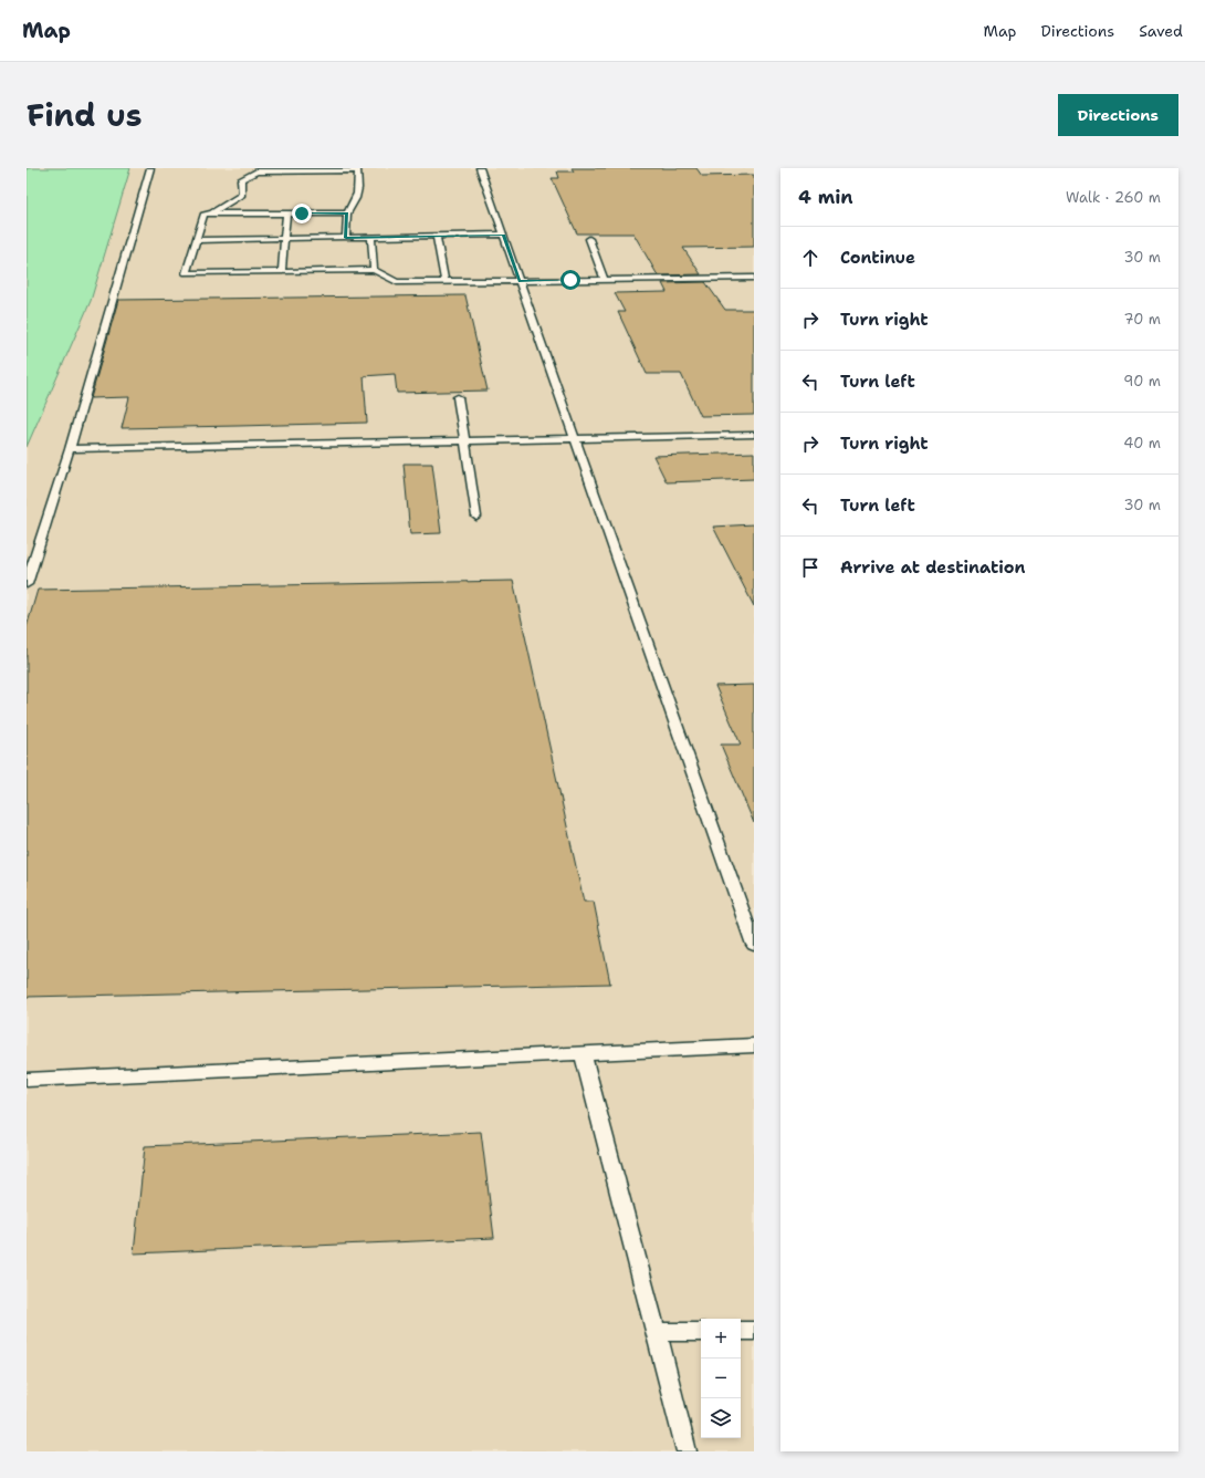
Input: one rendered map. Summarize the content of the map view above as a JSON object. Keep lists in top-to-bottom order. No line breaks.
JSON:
{"page":{"header":"Map","nav":["Map","Directions","Saved"],"title":"Find us","buttons":"Directions","heading":["4 min","Walk · 260 m"],"list":[["Continue","30 m"],["Turn right","70 m"],["Turn left","90 m"],["Turn right","40 m"],["Turn left","30 m"],"Arrive at destination"],"map_buttons":["+","−"]}}
